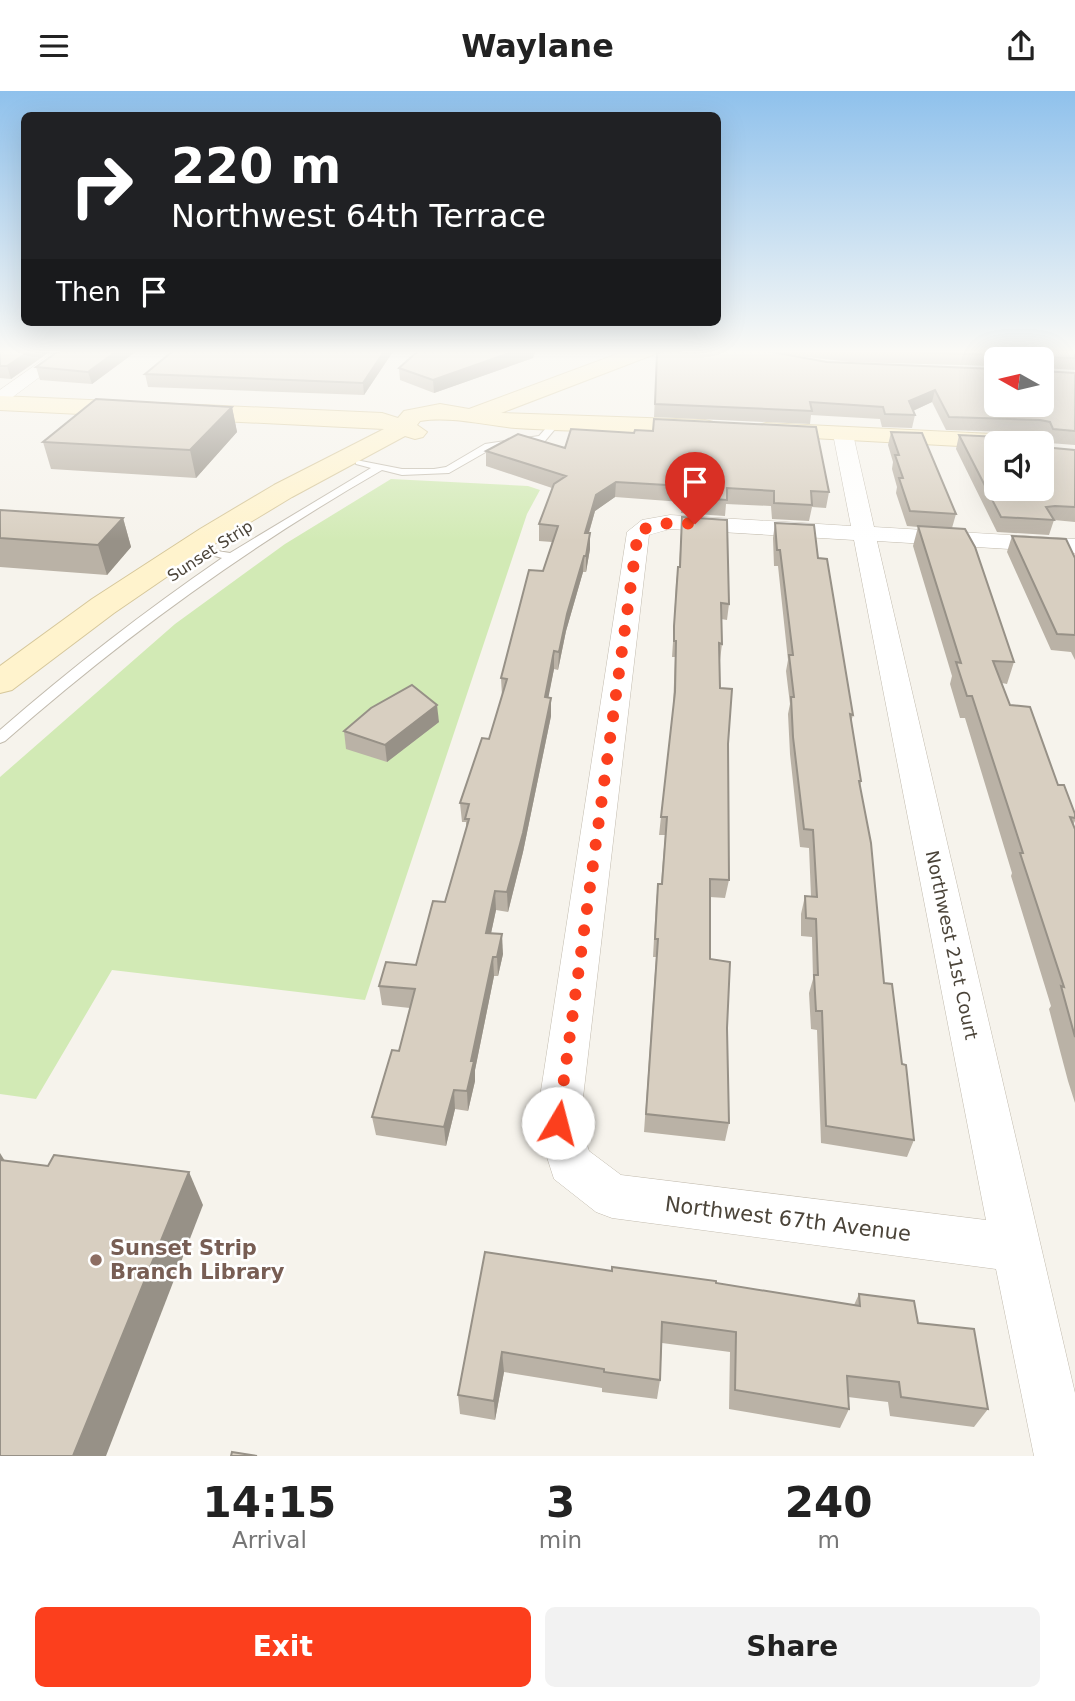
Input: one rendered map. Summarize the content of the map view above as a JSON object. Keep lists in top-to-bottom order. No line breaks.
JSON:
{"streets":{"street":["Sunset Strip","Northwest 21st Court","Northwest 67th Avenue"]},"crossings":[["Northwest 21st Court","Northwest 67th Avenue"]],"places":["Sunset Strip Branch Library"],"north":"left","page":{"header":"Waylane","turn":["220 m","Northwest 64th Terrace"],"then":"Then","eta":["14:15","Arrival","3","min","240","m"],"buttons":["Exit","Share"]}}
